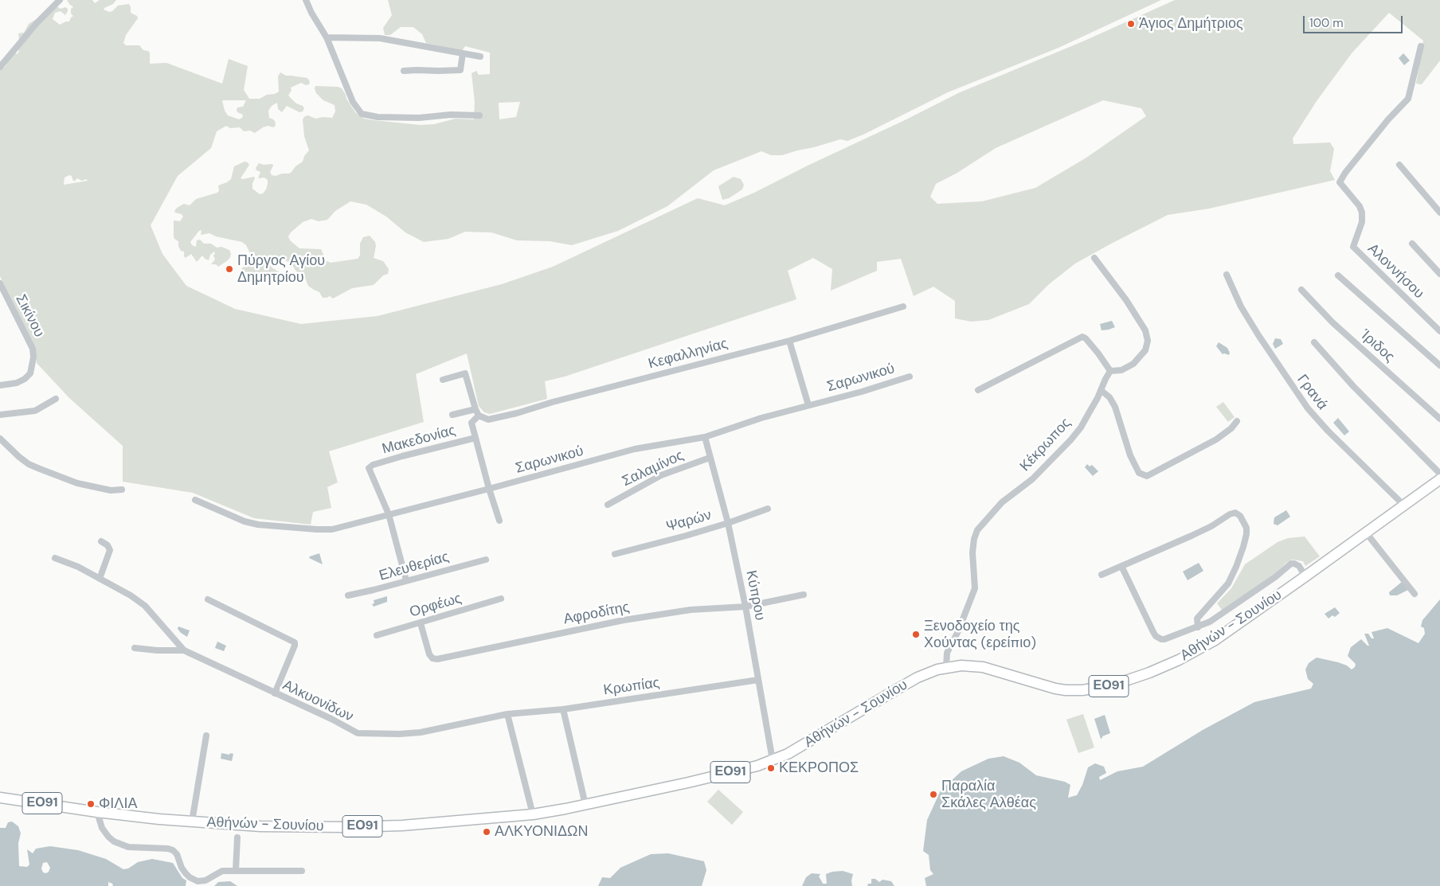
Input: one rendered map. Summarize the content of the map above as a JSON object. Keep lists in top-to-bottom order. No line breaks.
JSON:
{"streets":{"main road":["Αθήνών - Σουνίου","ΕΟ91"],"street":["Αλοννήσου","Σικίνου","Ίριδος","Κεφαλληνίας","Σαρωνικού","Γρανά","Μακεδονίας","Κέκρωπος","Σαλαμίνος","Ψαρών","Ελευθερίας","Κύπρου","Ορφέως","Αφροδίτης","Κρωπίας","Αλκυονίδων"]},"crossings":[["Σαρωνικού","Μακεδονίας"],["Σαρωνικού","Κύπρου"],["Γρανά","Αθήνών - Σουνίου"],["Κέκρωπος","Αθήνών - Σουνίου"],["Σαλαμίνος","Κύπρου"],["Ψαρών","Κύπρου"],["Κύπρου","Αφροδίτης"],["Κύπρου","Αθήνών - Σουνίου"],["Κύπρου","Κρωπίας"],["Ορφέως","Αφροδίτης"],["Κρωπίας","Αλκυονίδων"]],"places":["Άγιος Δημήτριος","Πύργος Αγίου Δημητρίου","Ξενοδοχείο της Χούντας (ερείπιο)","ΚΕΚΡΟΠΟΣ","Παραλία Σκάλες Αλθέας","ΦΙΛΙΑ","ΑΛΚΥΟΝΙΔΩΝ"],"scale_bar":"100 m"}
